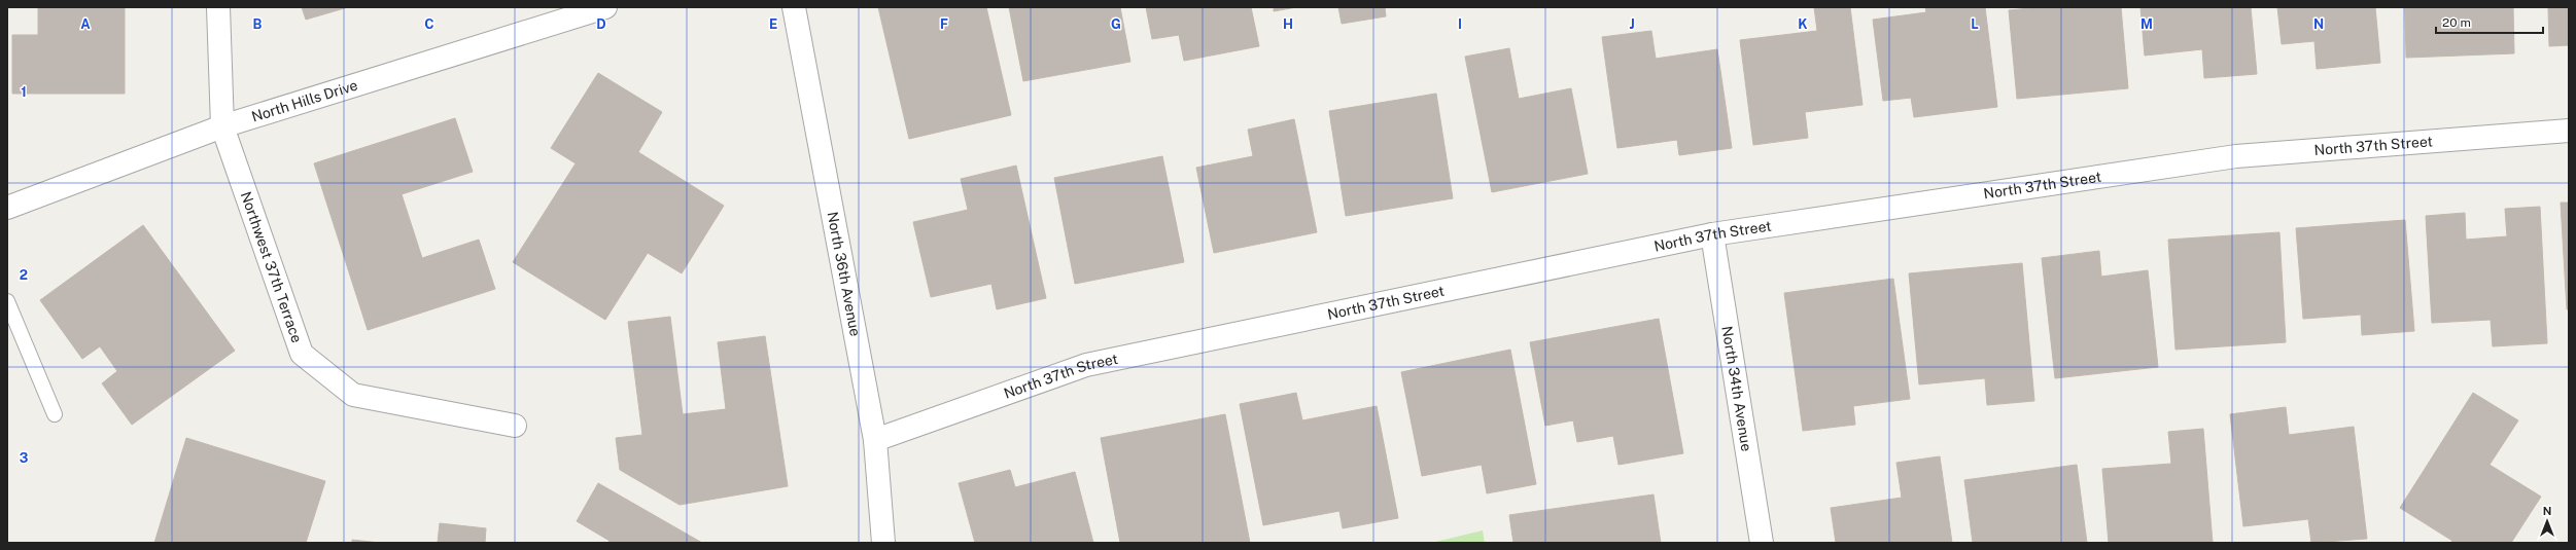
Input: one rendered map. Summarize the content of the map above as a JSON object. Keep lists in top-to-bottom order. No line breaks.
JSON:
{"streets":{"street":["North Hills Drive","North 37th Street","Northwest 37th Terrace","North 36th Avenue","North 34th Avenue"]},"crossings":[["North Hills Drive","Northwest 37th Terrace"],["North 37th Street","North 36th Avenue"],["North 37th Street","North 34th Avenue"]],"scale_bar":"20 m","north":"top","grid":{"columns":["A","B","C","D","E","F","G","H","I","J","K","L","M","N"],"rows":["1","2","3"]}}
